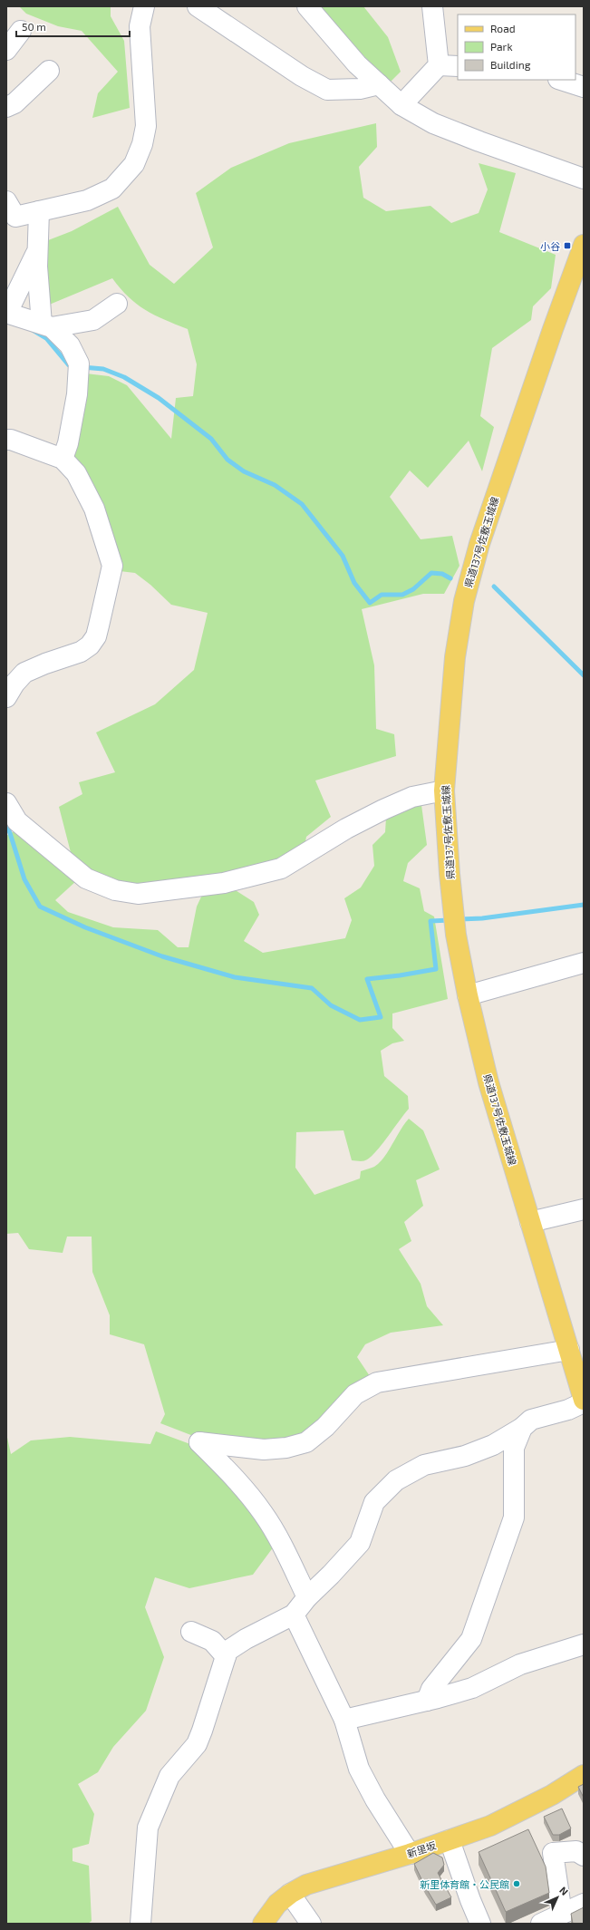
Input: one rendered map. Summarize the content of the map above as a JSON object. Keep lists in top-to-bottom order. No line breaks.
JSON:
{"streets":{"main road":["県道137号佐敷玉城線","新里坂"]},"places":{"transit":["小谷"],"other":["新里体育館・公民館"]},"legend":["Road","Park","Building"],"scale_bar":"50 m","north":"top right"}
